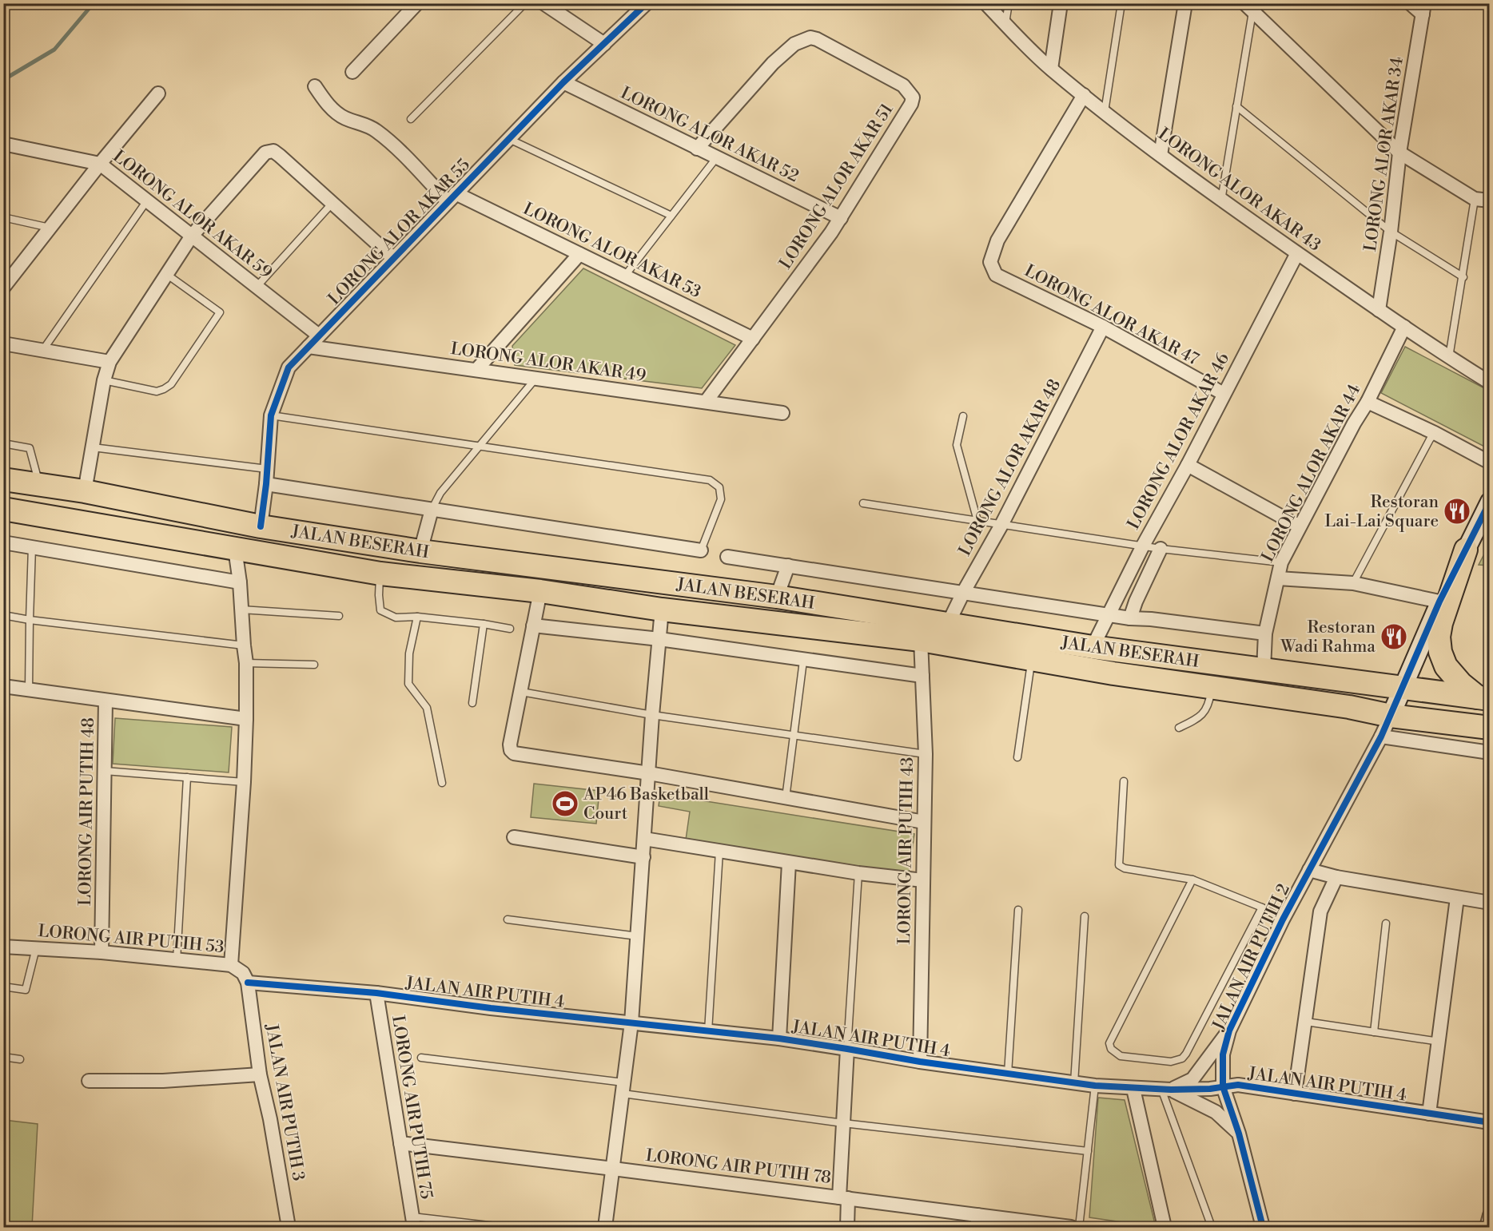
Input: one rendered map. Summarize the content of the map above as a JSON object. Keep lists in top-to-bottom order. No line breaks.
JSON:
{"streets":{"highway":["JALAN BESERAH"],"street":["LORONG ALOR AKAR 52","LORONG ALOR AKAR 34","LORONG ALOR AKAR 51","LORONG ALOR AKAR 43","LORONG ALOR AKAR 59","LORONG ALOR AKAR 55","LORONG ALOR AKAR 53","LORONG ALOR AKAR 47","LORONG ALOR AKAR 49","LORONG ALOR AKAR 46","LORONG ALOR AKAR 48","LORONG ALOR AKAR 44","LORONG AIR PUTIH 48","LORONG AIR PUTIH 43","LORONG AIR PUTIH 53","JALAN AIR PUTIH 2","JALAN AIR PUTIH 4","JALAN AIR PUTIH 3","LORONG AIR PUTIH 75","LORONG AIR PUTIH 78"]},"crossings":[["LORONG ALOR AKAR 52","LORONG ALOR AKAR 51"],["LORONG ALOR AKAR 52","LORONG ALOR AKAR 55"],["LORONG ALOR AKAR 34","LORONG ALOR AKAR 43"],["LORONG ALOR AKAR 51","LORONG ALOR AKAR 53"],["LORONG ALOR AKAR 51","LORONG ALOR AKAR 49"],["LORONG ALOR AKAR 43","LORONG ALOR AKAR 47"],["LORONG ALOR AKAR 43","LORONG ALOR AKAR 46"],["LORONG ALOR AKAR 43","LORONG ALOR AKAR 44"],["LORONG ALOR AKAR 59","LORONG ALOR AKAR 55"],["LORONG ALOR AKAR 55","LORONG ALOR AKAR 53"],["LORONG ALOR AKAR 55","LORONG ALOR AKAR 49"],["LORONG ALOR AKAR 55","JALAN BESERAH"],["LORONG ALOR AKAR 47","LORONG ALOR AKAR 46"],["LORONG ALOR AKAR 47","LORONG ALOR AKAR 48"],["LORONG ALOR AKAR 46","JALAN BESERAH"],["LORONG ALOR AKAR 48","JALAN BESERAH"],["LORONG ALOR AKAR 44","JALAN BESERAH"],["JALAN BESERAH","LORONG AIR PUTIH 43"],["JALAN BESERAH","JALAN AIR PUTIH 2"],["LORONG AIR PUTIH 48","LORONG AIR PUTIH 53"],["LORONG AIR PUTIH 43","JALAN AIR PUTIH 4"],["LORONG AIR PUTIH 53","JALAN AIR PUTIH 4"],["LORONG AIR PUTIH 53","JALAN AIR PUTIH 3"],["JALAN AIR PUTIH 2","JALAN AIR PUTIH 4"],["JALAN AIR PUTIH 4","JALAN AIR PUTIH 3"],["JALAN AIR PUTIH 4","LORONG AIR PUTIH 75"],["LORONG AIR PUTIH 75","LORONG AIR PUTIH 78"]],"places":{"restaurant":["Restoran Lai-Lai Square","Restoran Wadi Rahma"],"sports":["AP46 Basketball Court"]}}
